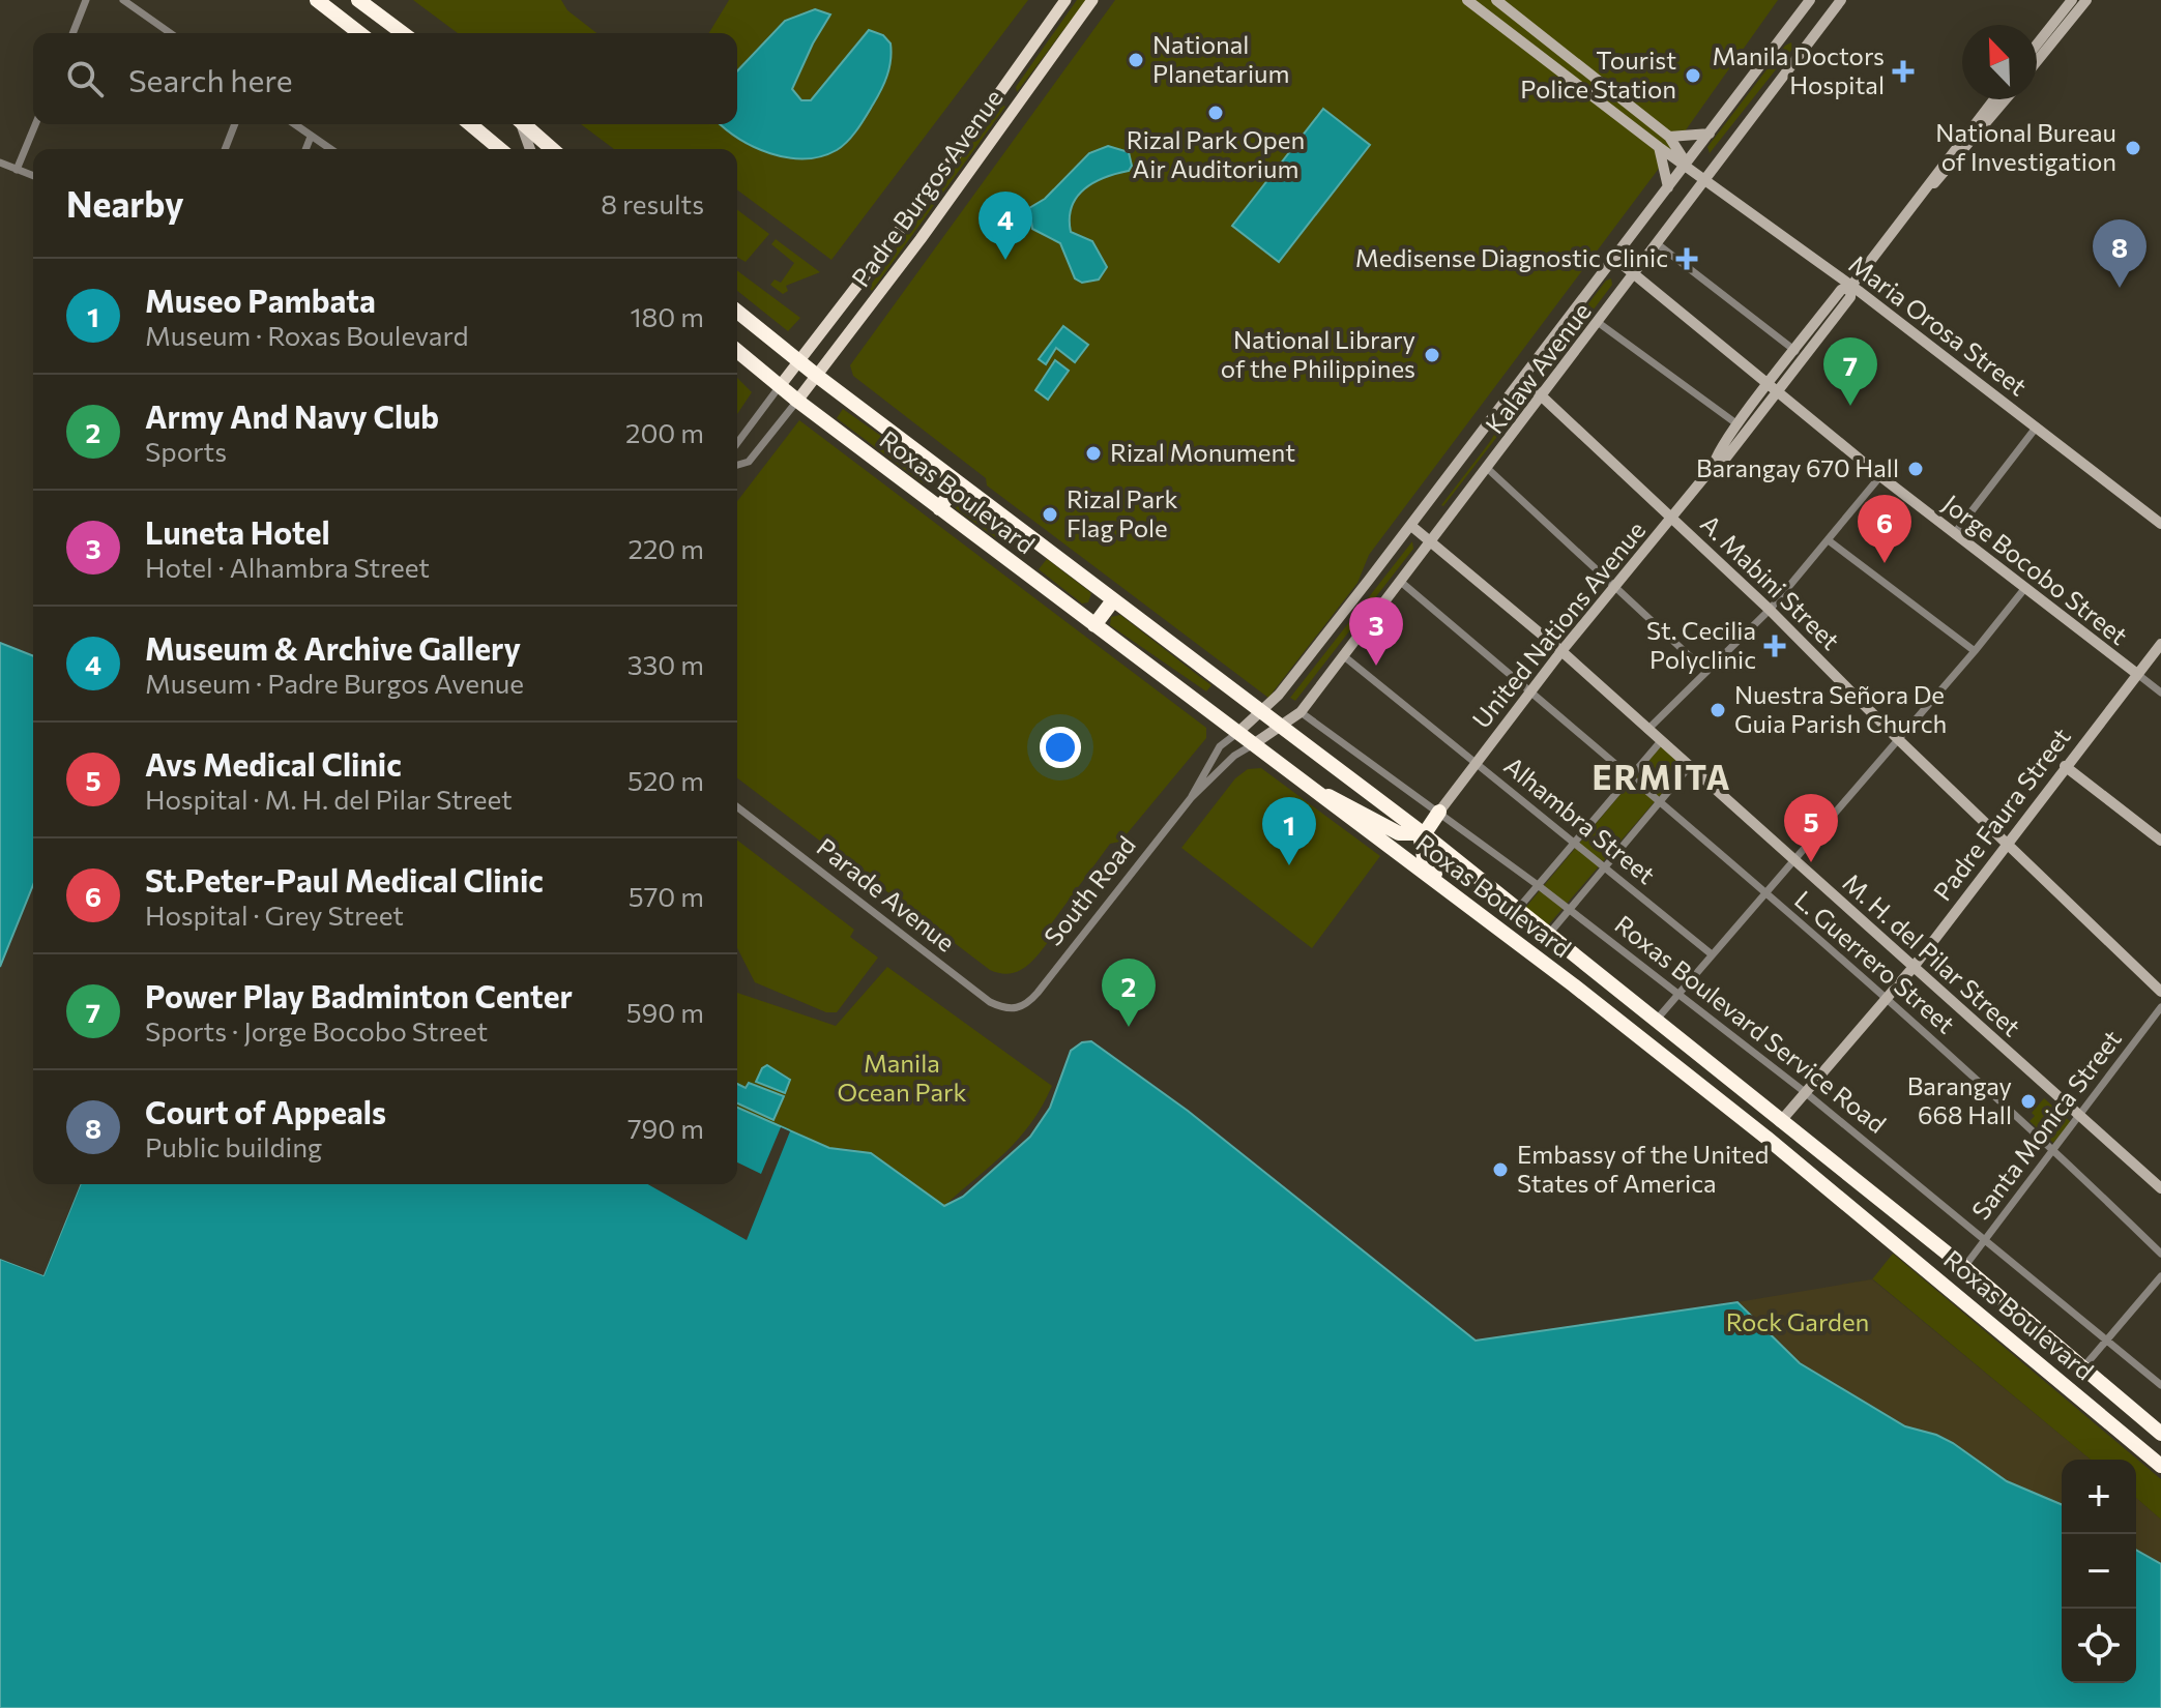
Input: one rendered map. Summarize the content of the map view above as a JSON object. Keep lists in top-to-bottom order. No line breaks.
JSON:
{"streets":{"highway":["Roxas Boulevard"],"main road":["Padre Burgos Avenue"],"street":["Maria Orosa Street","Kalaw Avenue","Jorge Bocobo Street","A. Mabini Street","United Nations Avenue","Padre Faura Street","Alhambra Street","South Road","Parade Avenue","M. H. del Pilar Street","L. Guerrero Street","Roxas Boulevard Service Road","Santa Monica Street"]},"crossings":[["Padre Burgos Avenue","Roxas Boulevard"],["Maria Orosa Street","Kalaw Avenue"],["Maria Orosa Street","United Nations Avenue"],["Kalaw Avenue","Roxas Boulevard"],["Kalaw Avenue","Jorge Bocobo Street"],["Kalaw Avenue","A. Mabini Street"],["Kalaw Avenue","Alhambra Street"],["Kalaw Avenue","South Road"],["Kalaw Avenue","M. H. del Pilar Street"],["Kalaw Avenue","L. Guerrero Street"],["Kalaw Avenue","Roxas Boulevard Service Road"],["Roxas Boulevard","Padre Faura Street"],["Roxas Boulevard","South Road"],["Roxas Boulevard","Santa Monica Street"],["Jorge Bocobo Street","United Nations Avenue"],["Jorge Bocobo Street","Padre Faura Street"],["A. Mabini Street","United Nations Avenue"],["A. Mabini Street","Padre Faura Street"],["United Nations Avenue","Alhambra Street"],["United Nations Avenue","M. H. del Pilar Street"],["United Nations Avenue","L. Guerrero Street"],["United Nations Avenue","Roxas Boulevard Service Road"],["Padre Faura Street","M. H. del Pilar Street"],["Padre Faura Street","L. Guerrero Street"],["Padre Faura Street","Roxas Boulevard Service Road"],["South Road","Parade Avenue"],["M. H. del Pilar Street","Santa Monica Street"],["L. Guerrero Street","Santa Monica Street"],["Roxas Boulevard Service Road","Santa Monica Street"]],"districts":["ERMITA"],"parks":["Manila Ocean Park","Rock Garden"],"places":{"other":["National Planetarium","Tourist Police Station","Rizal Park Open Air Auditorium","National Bureau of Investigation","National Library of the Philippines","Rizal Monument","Barangay 670 Hall","Rizal Park Flag Pole","Nuestra Señora De Guia Parish Church","Barangay 668 Hall","Embassy of the United States of America"],"health":["Manila Doctors Hospital","Medisense Diagnostic Clinic","St. Cecilia Polyclinic"]},"north":"top left","page":{"search":"Search here","heading":["Nearby","8 results"],"pins":["4","8","7","6","3","5","1","2"],"list":[{"mark":"1","name":"Museo Pambata","note":"Museum · Roxas Boulevard","value":"180 m"},{"mark":"2","name":"Army And Navy Club","note":"Sports","value":"200 m"},{"mark":"3","name":"Luneta Hotel","note":"Hotel · Alhambra Street","value":"220 m"},{"mark":"4","name":"Museum & Archive Gallery","note":"Museum · Padre Burgos Avenue","value":"330 m"},{"mark":"5","name":"Avs Medical Clinic","note":"Hospital · M. H. del Pilar Street","value":"520 m"},{"mark":"6","name":"St.Peter-Paul Medical Clinic","note":"Hospital · Grey Street","value":"570 m"},{"mark":"7","name":"Power Play Badminton Center","note":"Sports · Jorge Bocobo Street","value":"590 m"},{"mark":"8","name":"Court of Appeals","note":"Public building","value":"790 m"}],"map_buttons":["+","−"]}}
